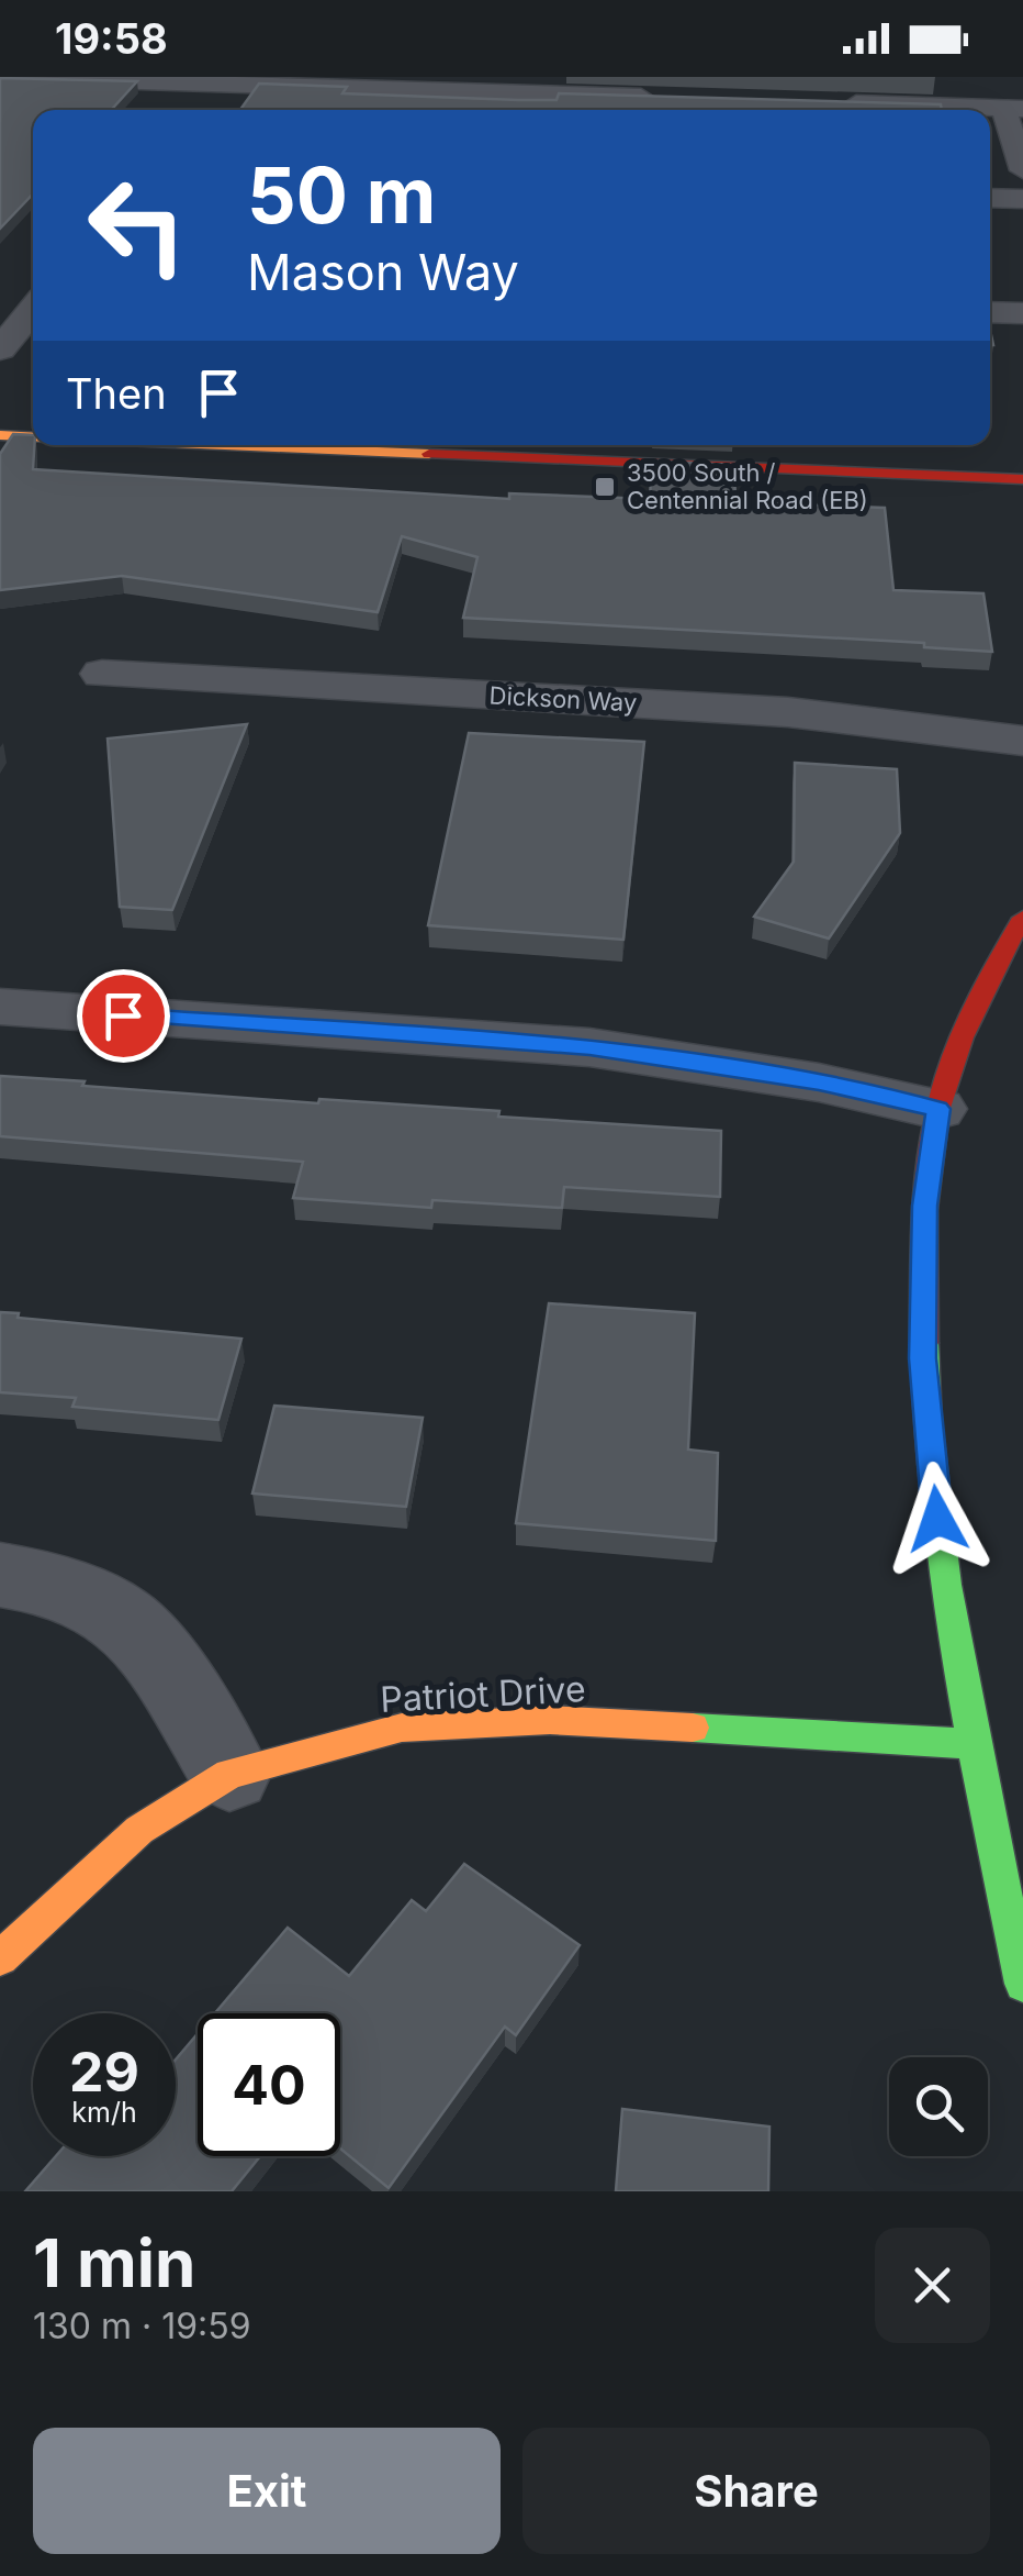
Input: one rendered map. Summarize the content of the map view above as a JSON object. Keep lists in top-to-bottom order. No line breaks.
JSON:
{"streets":{"street":["Dickson Way","Patriot Drive"]},"places":{"transit":["3500 South / Centennial Road (EB)"]},"page":{"status":"19:58","turn":["50 m","Mason Way"],"then":"Then","speed":"29 km/h","limit":"40","heading":["1 min","130 m · 19:59"],"buttons":["Exit","Share"]}}
